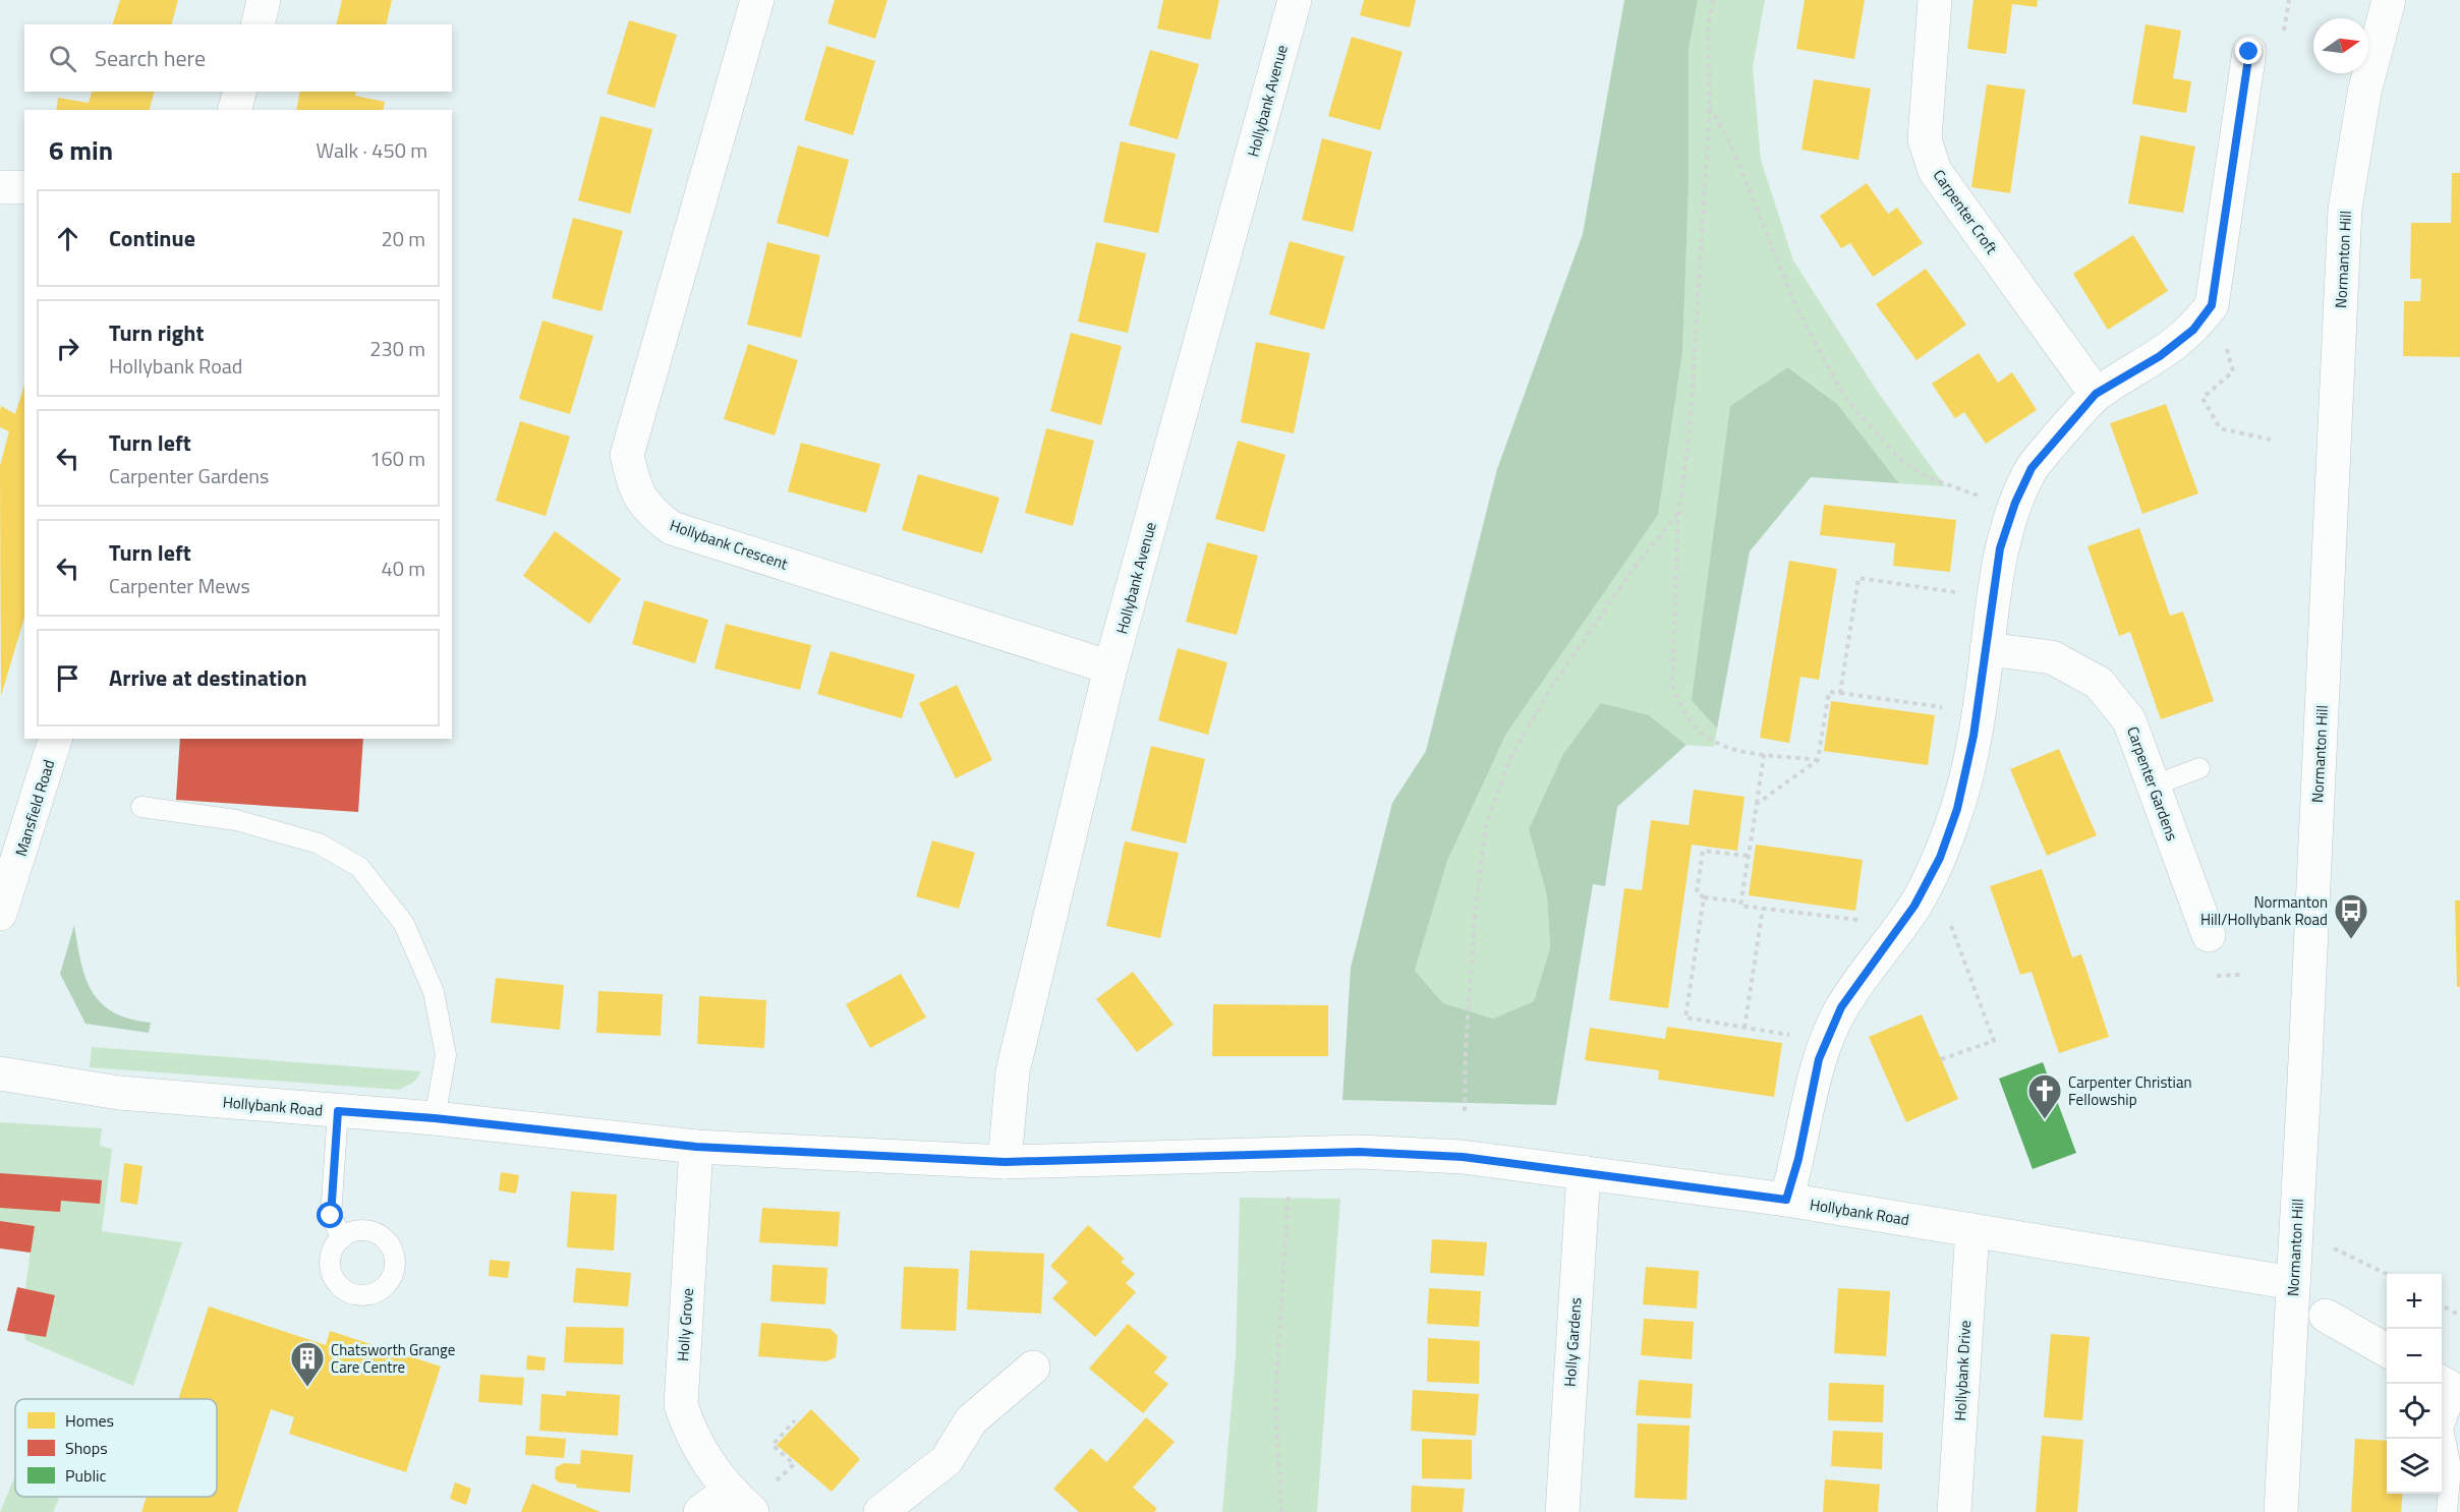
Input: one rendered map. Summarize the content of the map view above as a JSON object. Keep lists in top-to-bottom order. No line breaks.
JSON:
{"streets":{"street":["Hollybank Avenue","Carpenter Croft","Normanton Hill","Hollybank Crescent","Carpenter Gardens","Mansfield Road","Hollybank Road","Holly Grove","Holly Gardens","Hollybank Drive"]},"crossings":[["Hollybank Avenue","Hollybank Crescent"],["Hollybank Avenue","Hollybank Road"],["Normanton Hill","Hollybank Road"],["Hollybank Road","Holly Grove"],["Hollybank Road","Holly Gardens"],["Hollybank Road","Hollybank Drive"]],"places":{"bus stop":["Normanton Hill/Hollybank Road"],"church":["Carpenter Christian Fellowship"],"building":["Chatsworth Grange Care Centre"]},"legend":["Homes","Shops","Public"],"north":"right","page":{"search":"Search here","heading":["6 min","Walk · 450 m"],"list":[["Continue","20 m"],["Turn right","Hollybank Road","230 m"],["Turn left","Carpenter Gardens","160 m"],["Turn left","Carpenter Mews","40 m"],"Arrive at destination"],"map_buttons":["+","−"]}}
